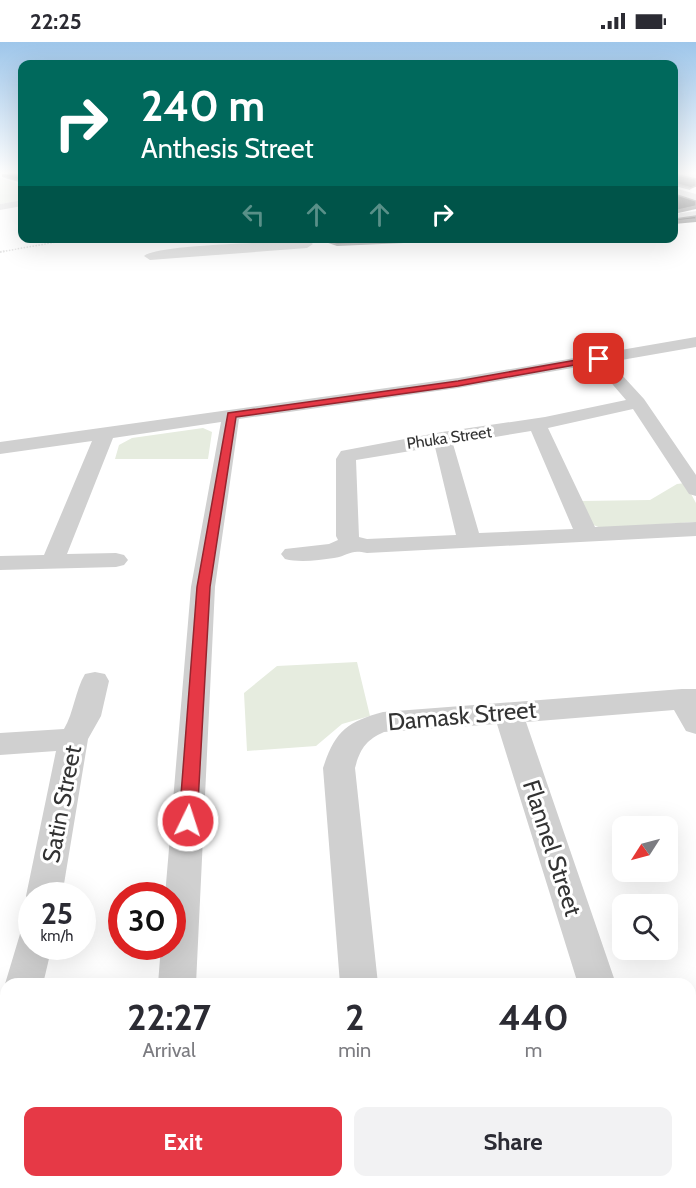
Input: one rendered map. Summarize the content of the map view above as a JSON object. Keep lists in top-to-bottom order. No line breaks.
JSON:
{"streets":{"street":["Phuka Street","Damask Street","Satin Street","Flannel Street"]},"crossings":[["Damask Street","Flannel Street"]],"north":"bottom left","page":{"status":"22:25","turn":["240 m","Anthesis Street"],"speed":"25 km/h","limit":"30","eta":["22:27","Arrival","2","min","440","m"],"buttons":["Exit","Share"]}}
